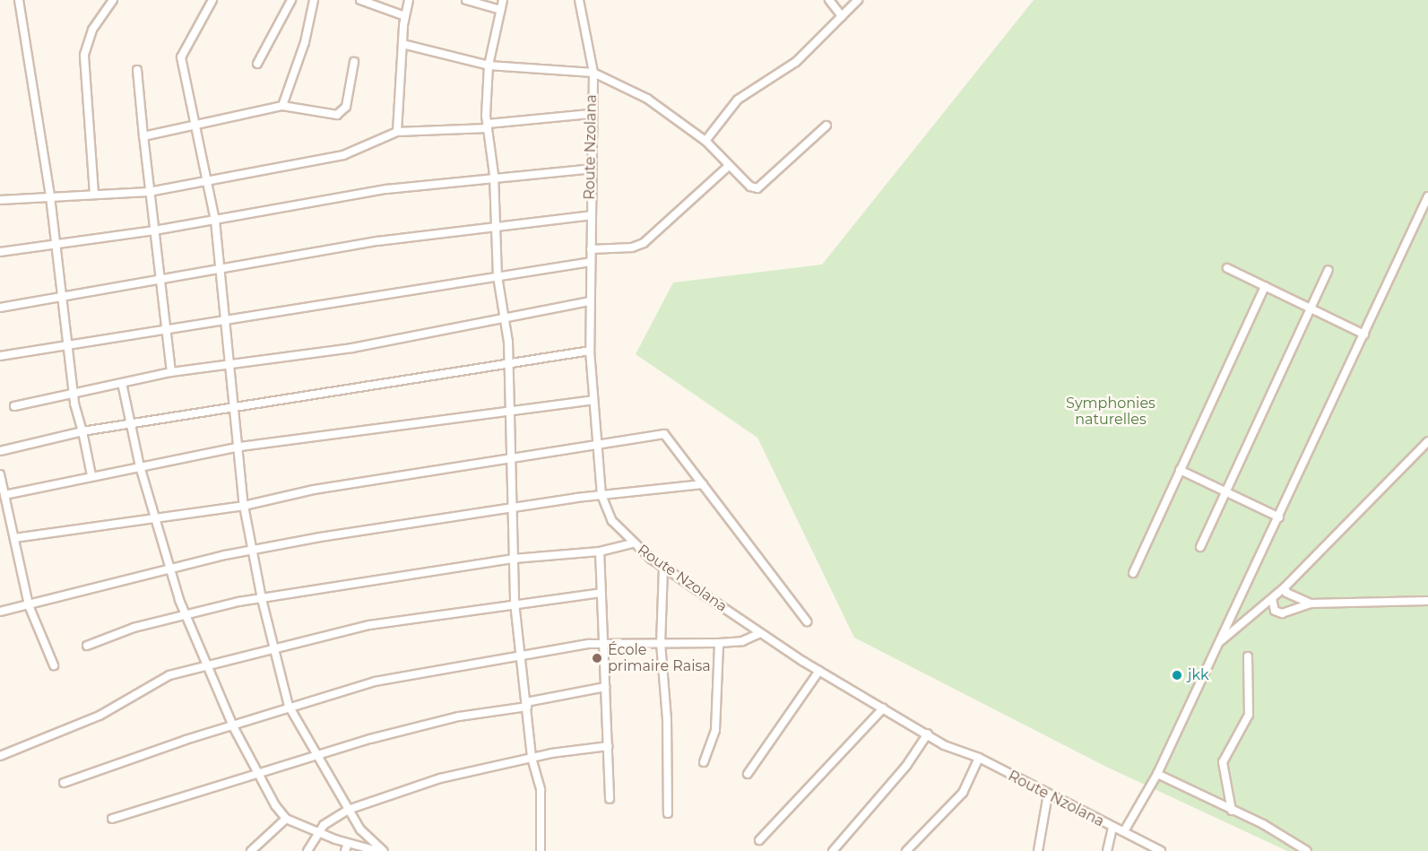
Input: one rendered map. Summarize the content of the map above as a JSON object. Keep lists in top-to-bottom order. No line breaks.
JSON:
{"streets":{"street":["Route Nzolana"]},"parks":["Symphonies naturelles"],"places":["École primaire Raisa","jkk"]}
